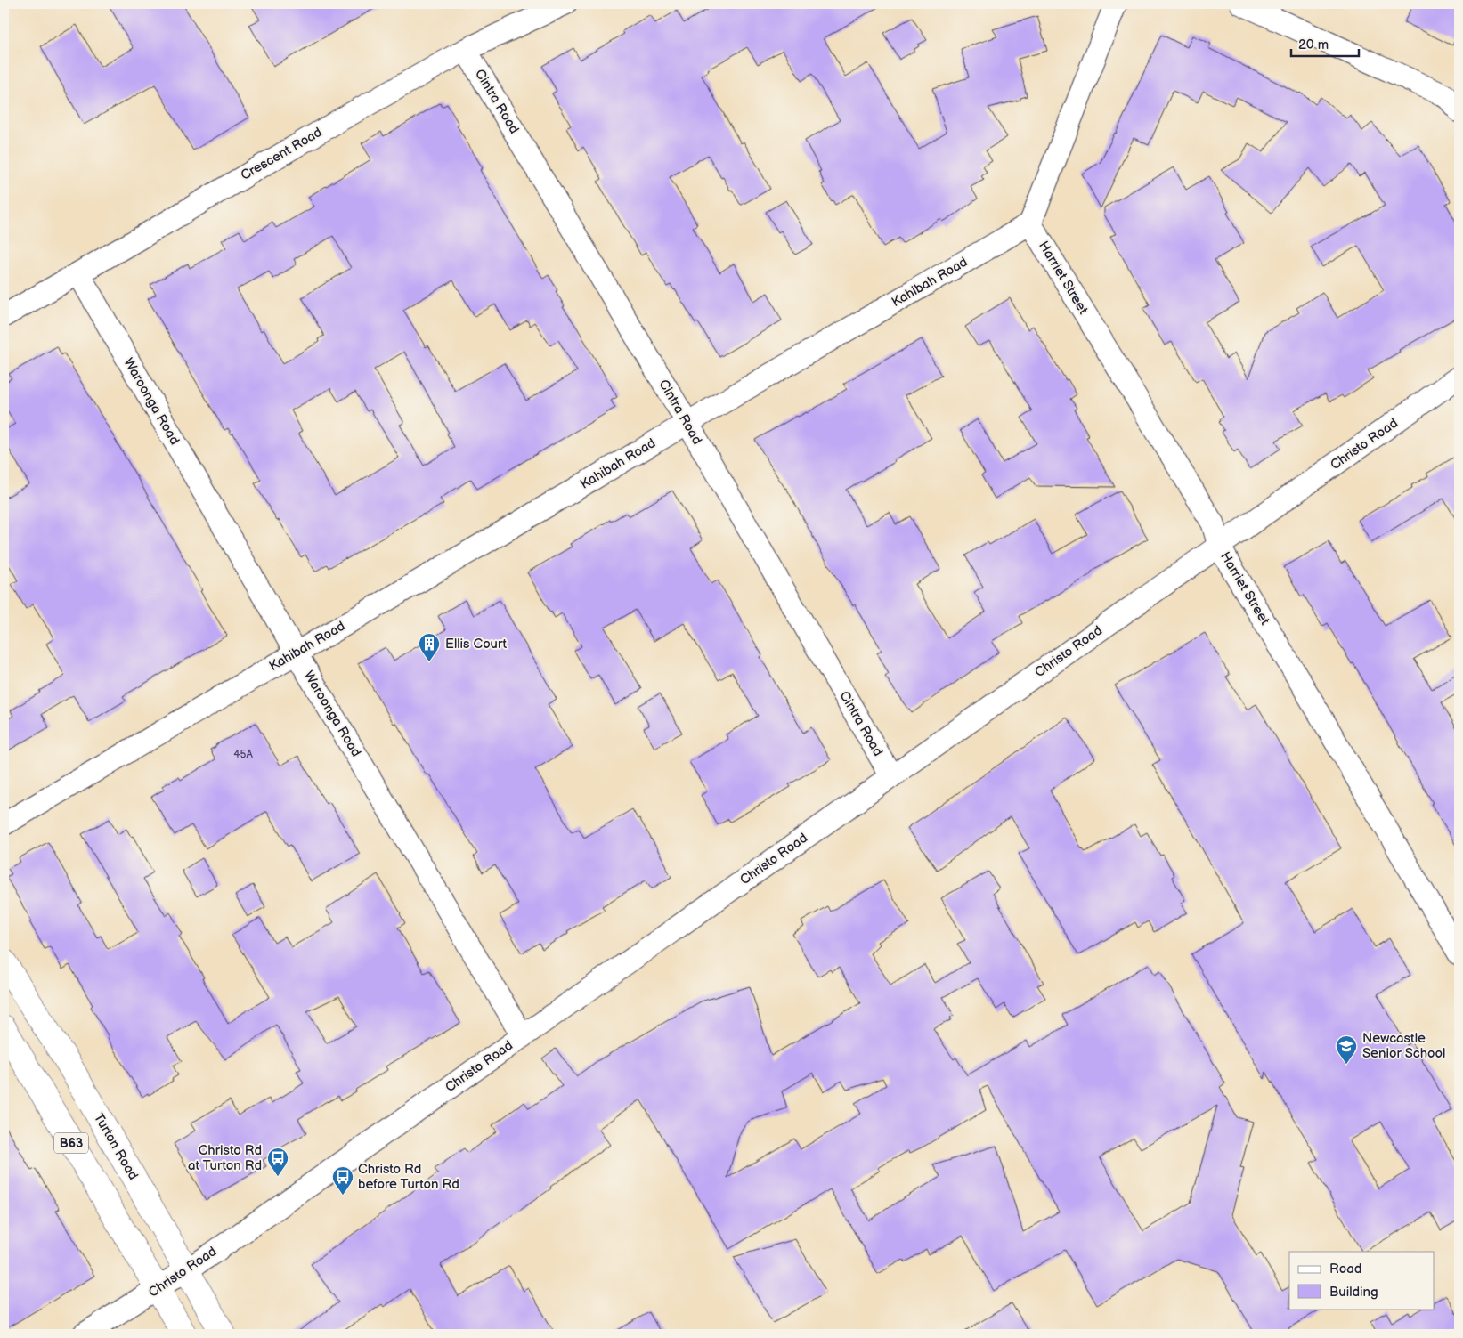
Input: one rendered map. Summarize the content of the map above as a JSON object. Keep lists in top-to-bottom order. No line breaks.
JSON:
{"streets":{"main road":["B63","Turton Road"],"street":["Cintra Road","Crescent Road","Harriet Street","Kahibah Road","Waroonga Road","Christo Road"]},"crossings":[["Cintra Road","Crescent Road"],["Cintra Road","Kahibah Road"],["Cintra Road","Christo Road"],["Crescent Road","Waroonga Road"],["Harriet Street","Kahibah Road"],["Harriet Street","Christo Road"],["Kahibah Road","Waroonga Road"],["Waroonga Road","Christo Road"],["Christo Road","B63"],["Christo Road","Turton Road"]],"places":{"building":["Ellis Court"],"school or university":["Newcastle Senior School"],"bus stop":["Christo Rd at Turton Rd","Christo Rd before Turton Rd"]},"house_numbers":["45A"],"legend":["Road","Building"],"scale_bar":"20 m"}
